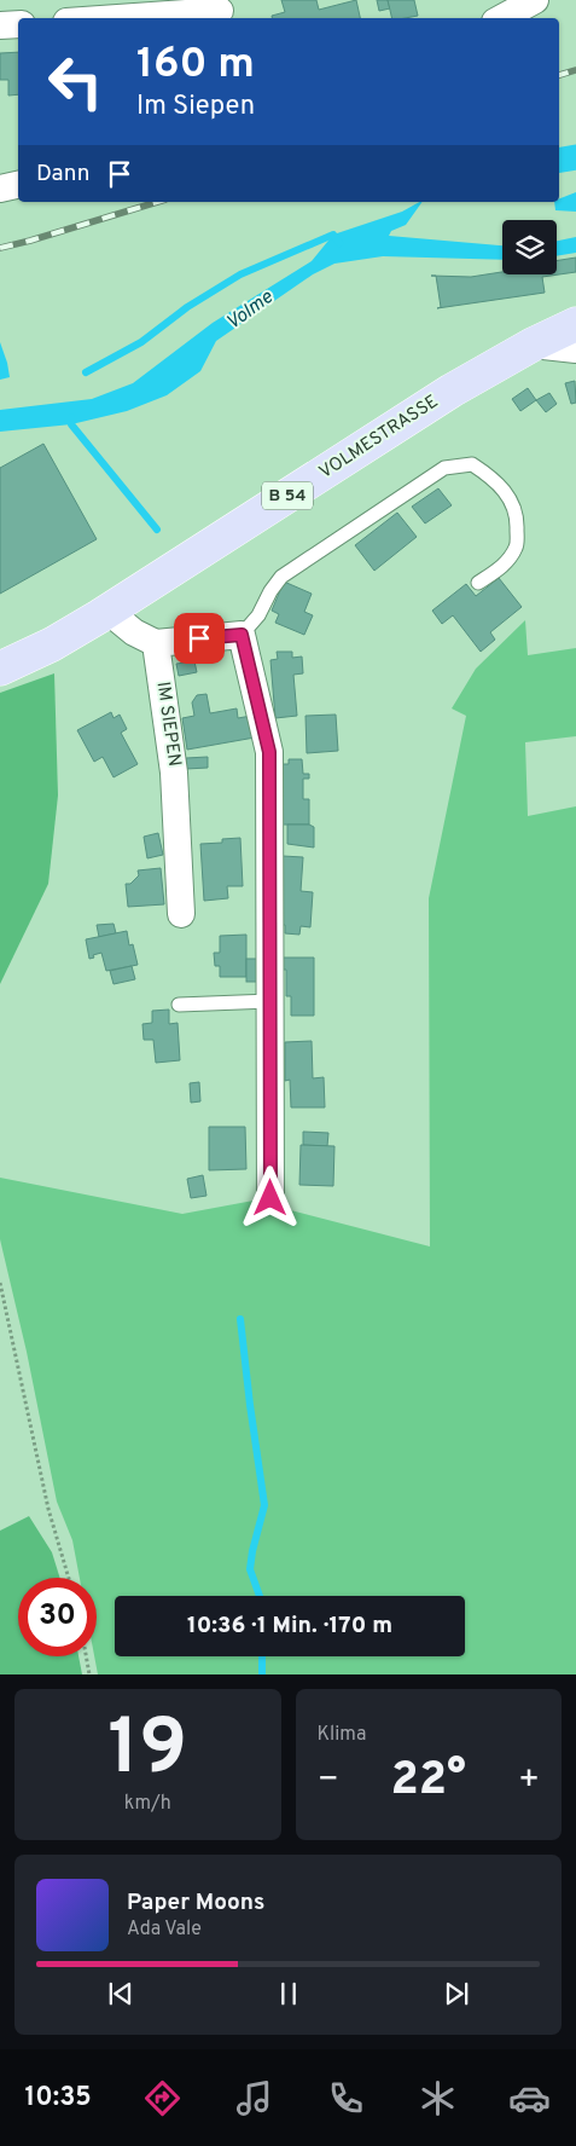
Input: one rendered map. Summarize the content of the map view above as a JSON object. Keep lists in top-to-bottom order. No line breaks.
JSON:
{"streets":{"main road":["VOLMESTRASSE","B 54"],"street":["IM SIEPEN"]},"water":["Volme"],"page":{"turn":["160 m","Im Siepen"],"then":"Dann","limit":"30","trip":"10:36 · 1 Min. · 170 m","tile":[["19","km/h"],"Klima"],"heat":["−","22°","+"],"song":["Paper Moons","Ada Vale"],"tabs":"10:35"}}
